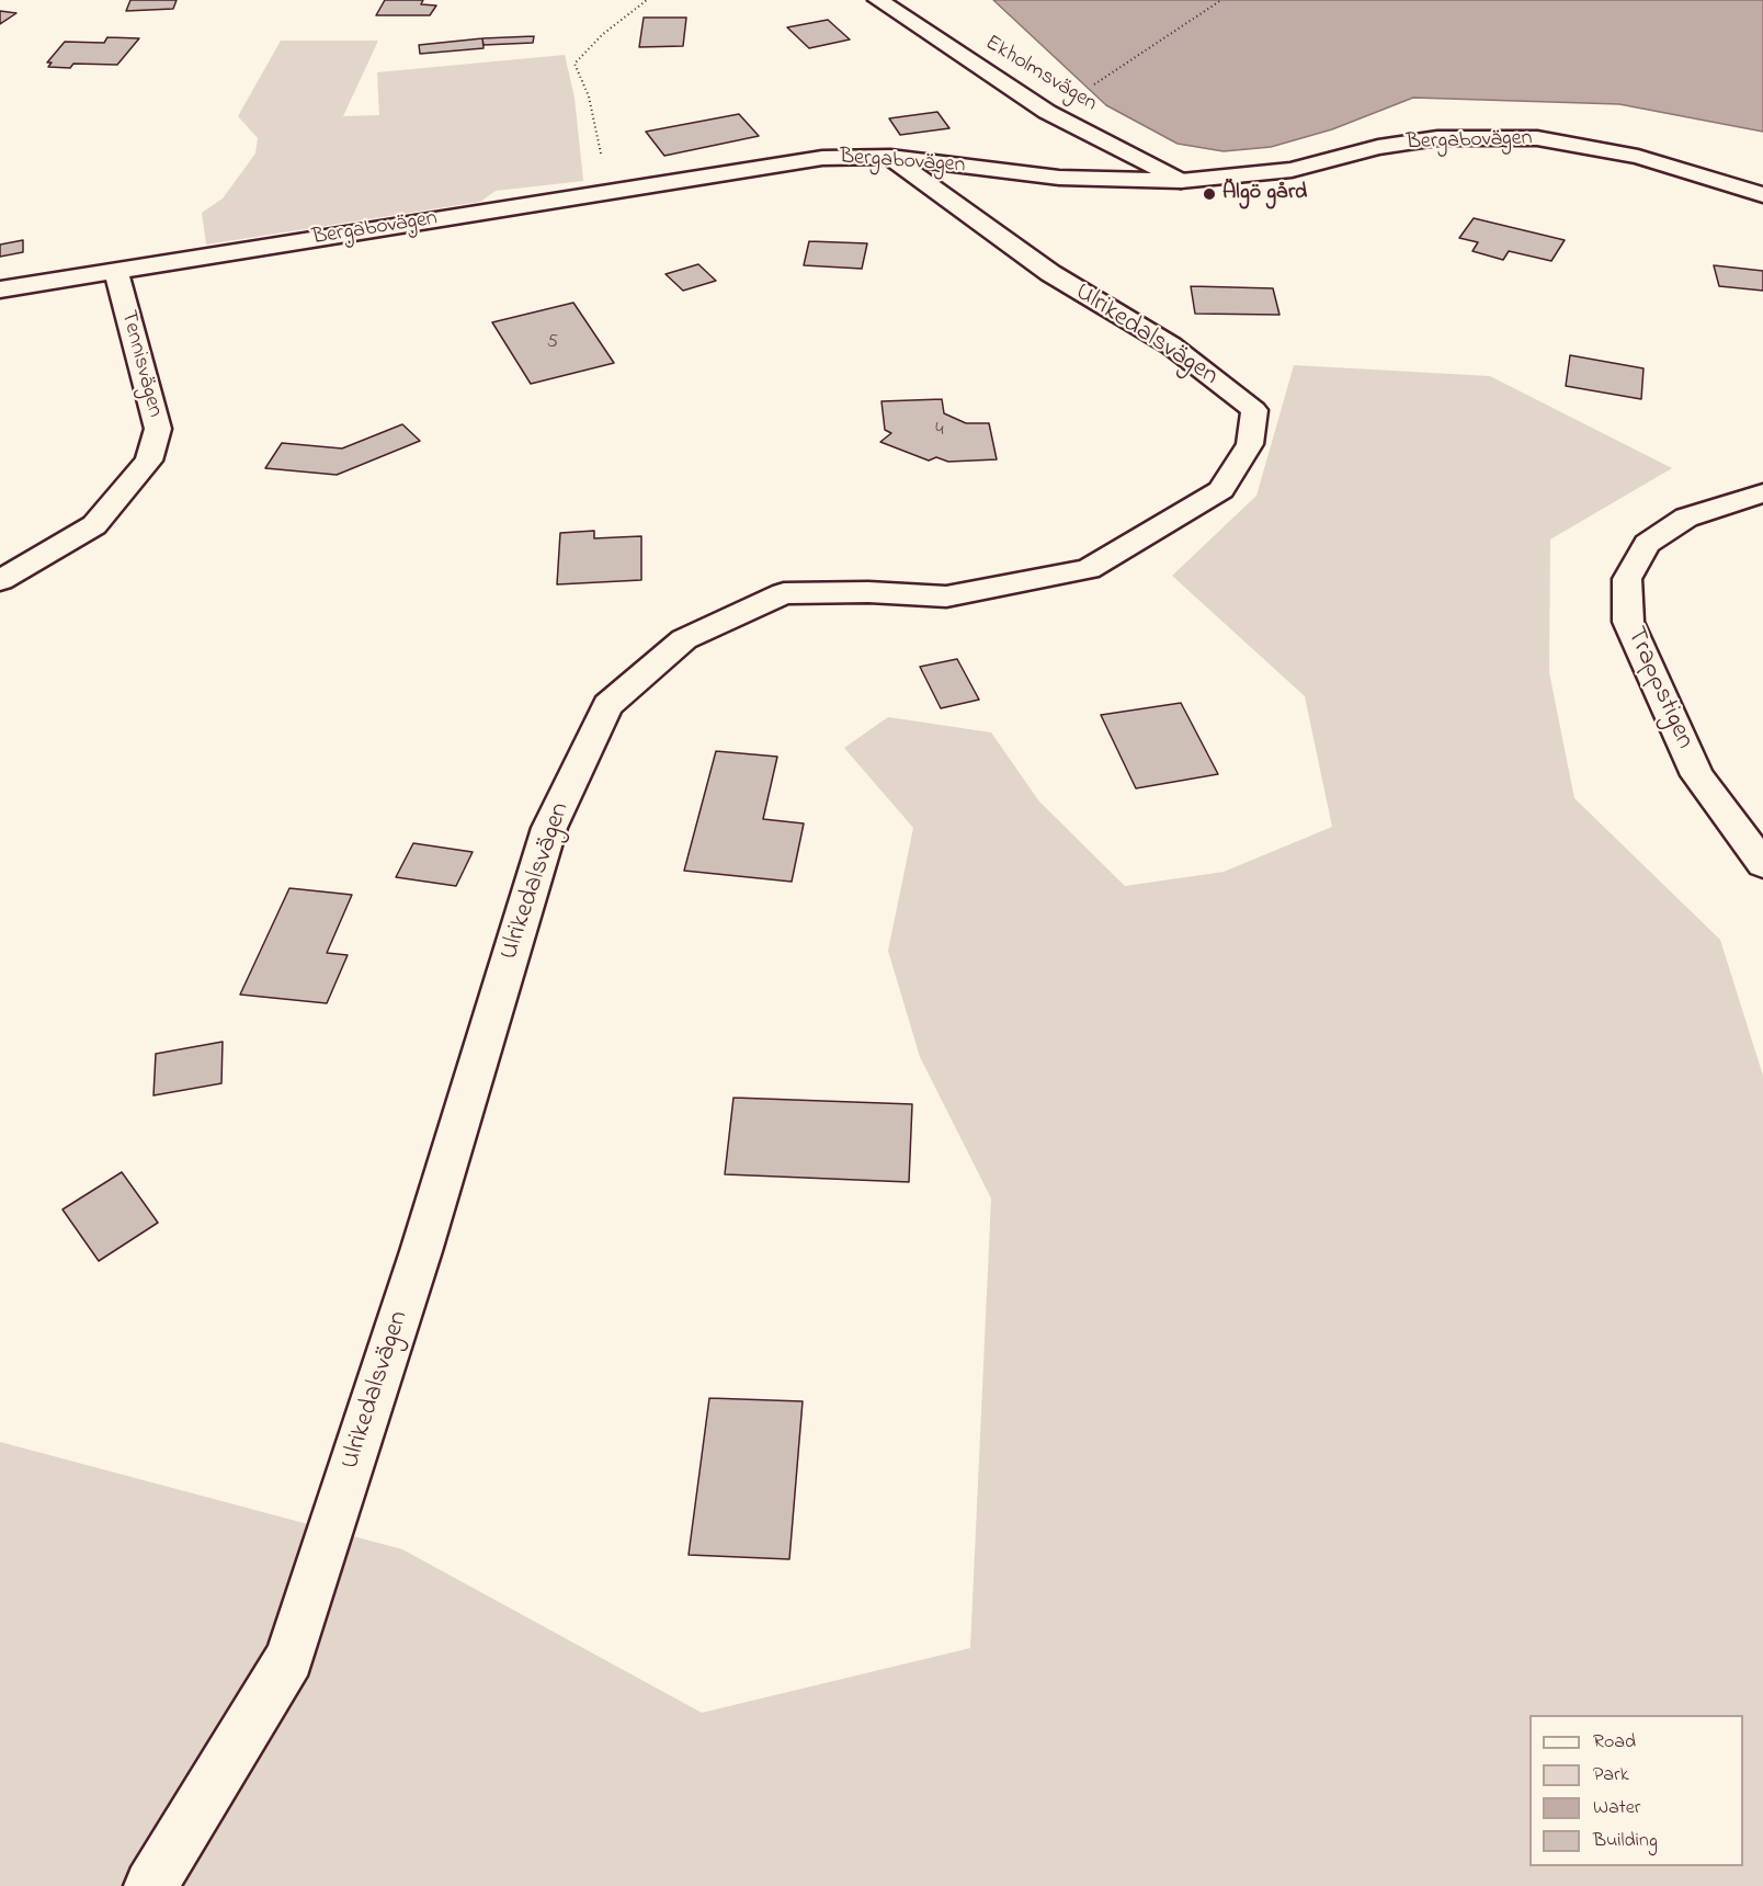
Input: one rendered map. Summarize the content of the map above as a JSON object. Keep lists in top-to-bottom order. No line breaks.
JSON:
{"streets":{"street":["Ekholmsvägen","Bergabovägen","Ulrikedalsvägen","Tennisvägen","Trappstigen"]},"crossings":[["Ekholmsvägen","Bergabovägen"],["Bergabovägen","Ulrikedalsvägen"],["Bergabovägen","Tennisvägen"]],"places":["Älgö gård"],"house_numbers":["5","4"],"legend":["Road","Park","Water","Building"]}
